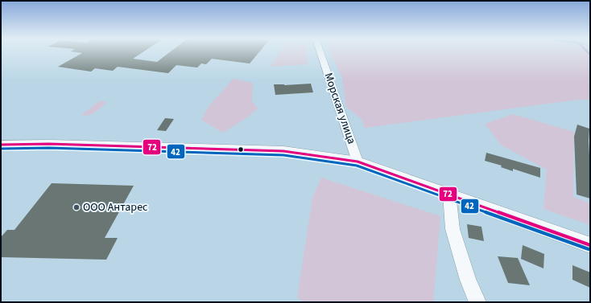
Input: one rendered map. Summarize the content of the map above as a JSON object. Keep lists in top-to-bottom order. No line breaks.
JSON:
{"streets":{"street":["Морская улица"]},"places":["ООО Антарес"],"lines":["transit line 72","transit line 42"]}
